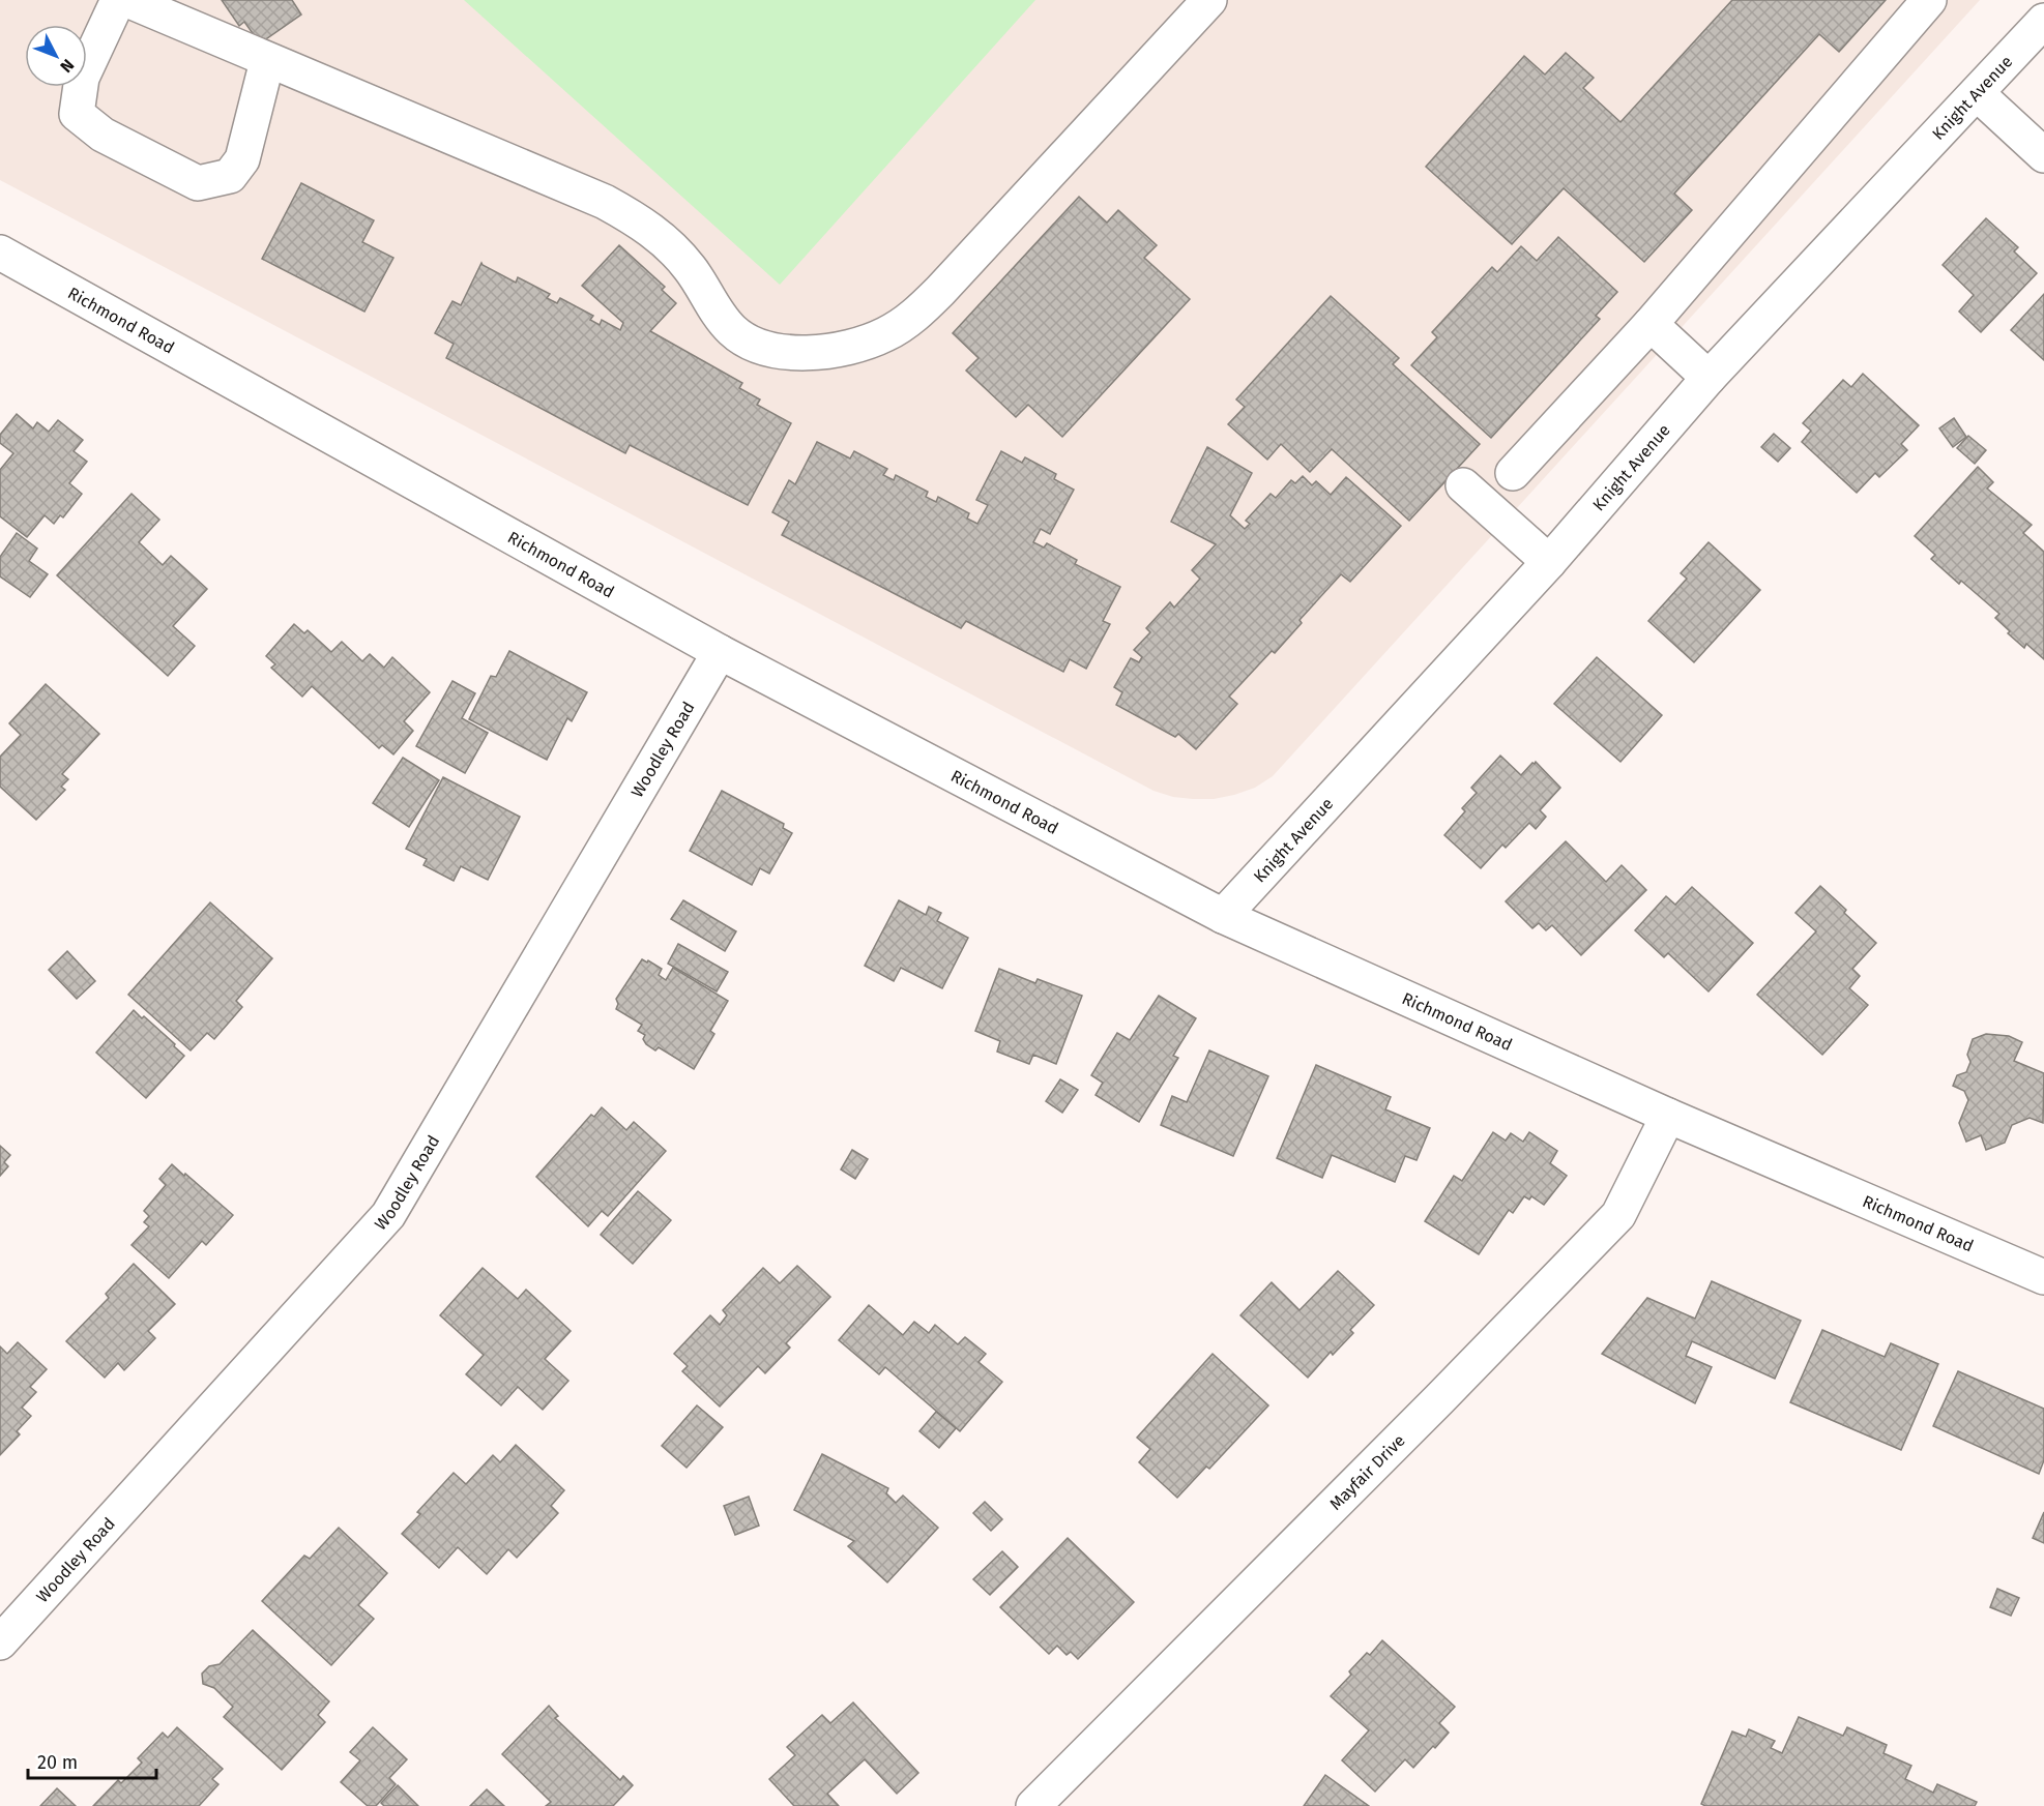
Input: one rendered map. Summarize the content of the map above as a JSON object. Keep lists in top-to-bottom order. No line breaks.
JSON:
{"streets":{"street":["Knight Avenue","Richmond Road","Woodley Road","Mayfair Drive"]},"crossings":[["Knight Avenue","Richmond Road"],["Richmond Road","Woodley Road"],["Richmond Road","Mayfair Drive"]],"scale_bar":"20 m","north":"bottom right"}
